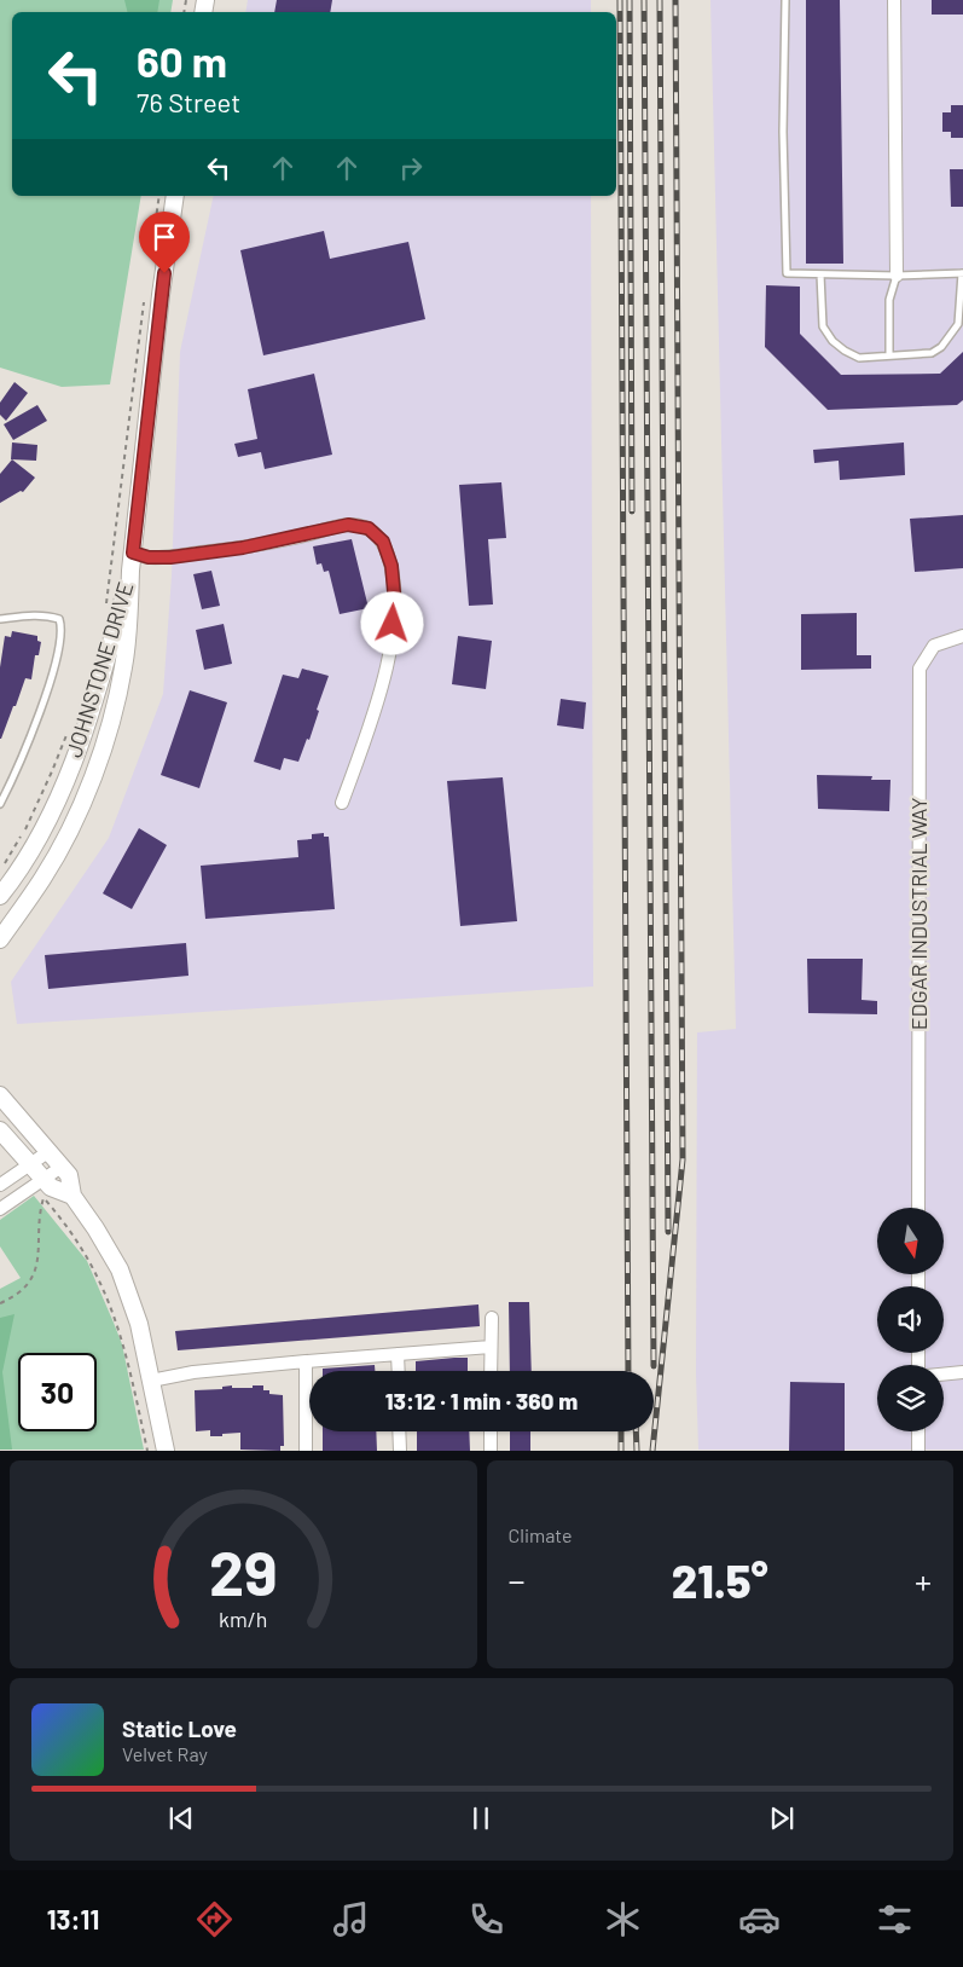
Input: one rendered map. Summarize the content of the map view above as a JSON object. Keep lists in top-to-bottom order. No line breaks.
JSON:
{"streets":{"main road":["JOHNSTONE DRIVE"],"street":["EDGAR INDUSTRIAL WAY"]},"north":"bottom","page":{"turn":["60 m","76 Street"],"limit":"30","trip":"13:12 · 1 min · 360 m","tile":"Climate","heat":["−","21.5°","+"],"song":["Static Love","Velvet Ray"],"tabs":"13:11","gauge":["29","km/h"]}}
